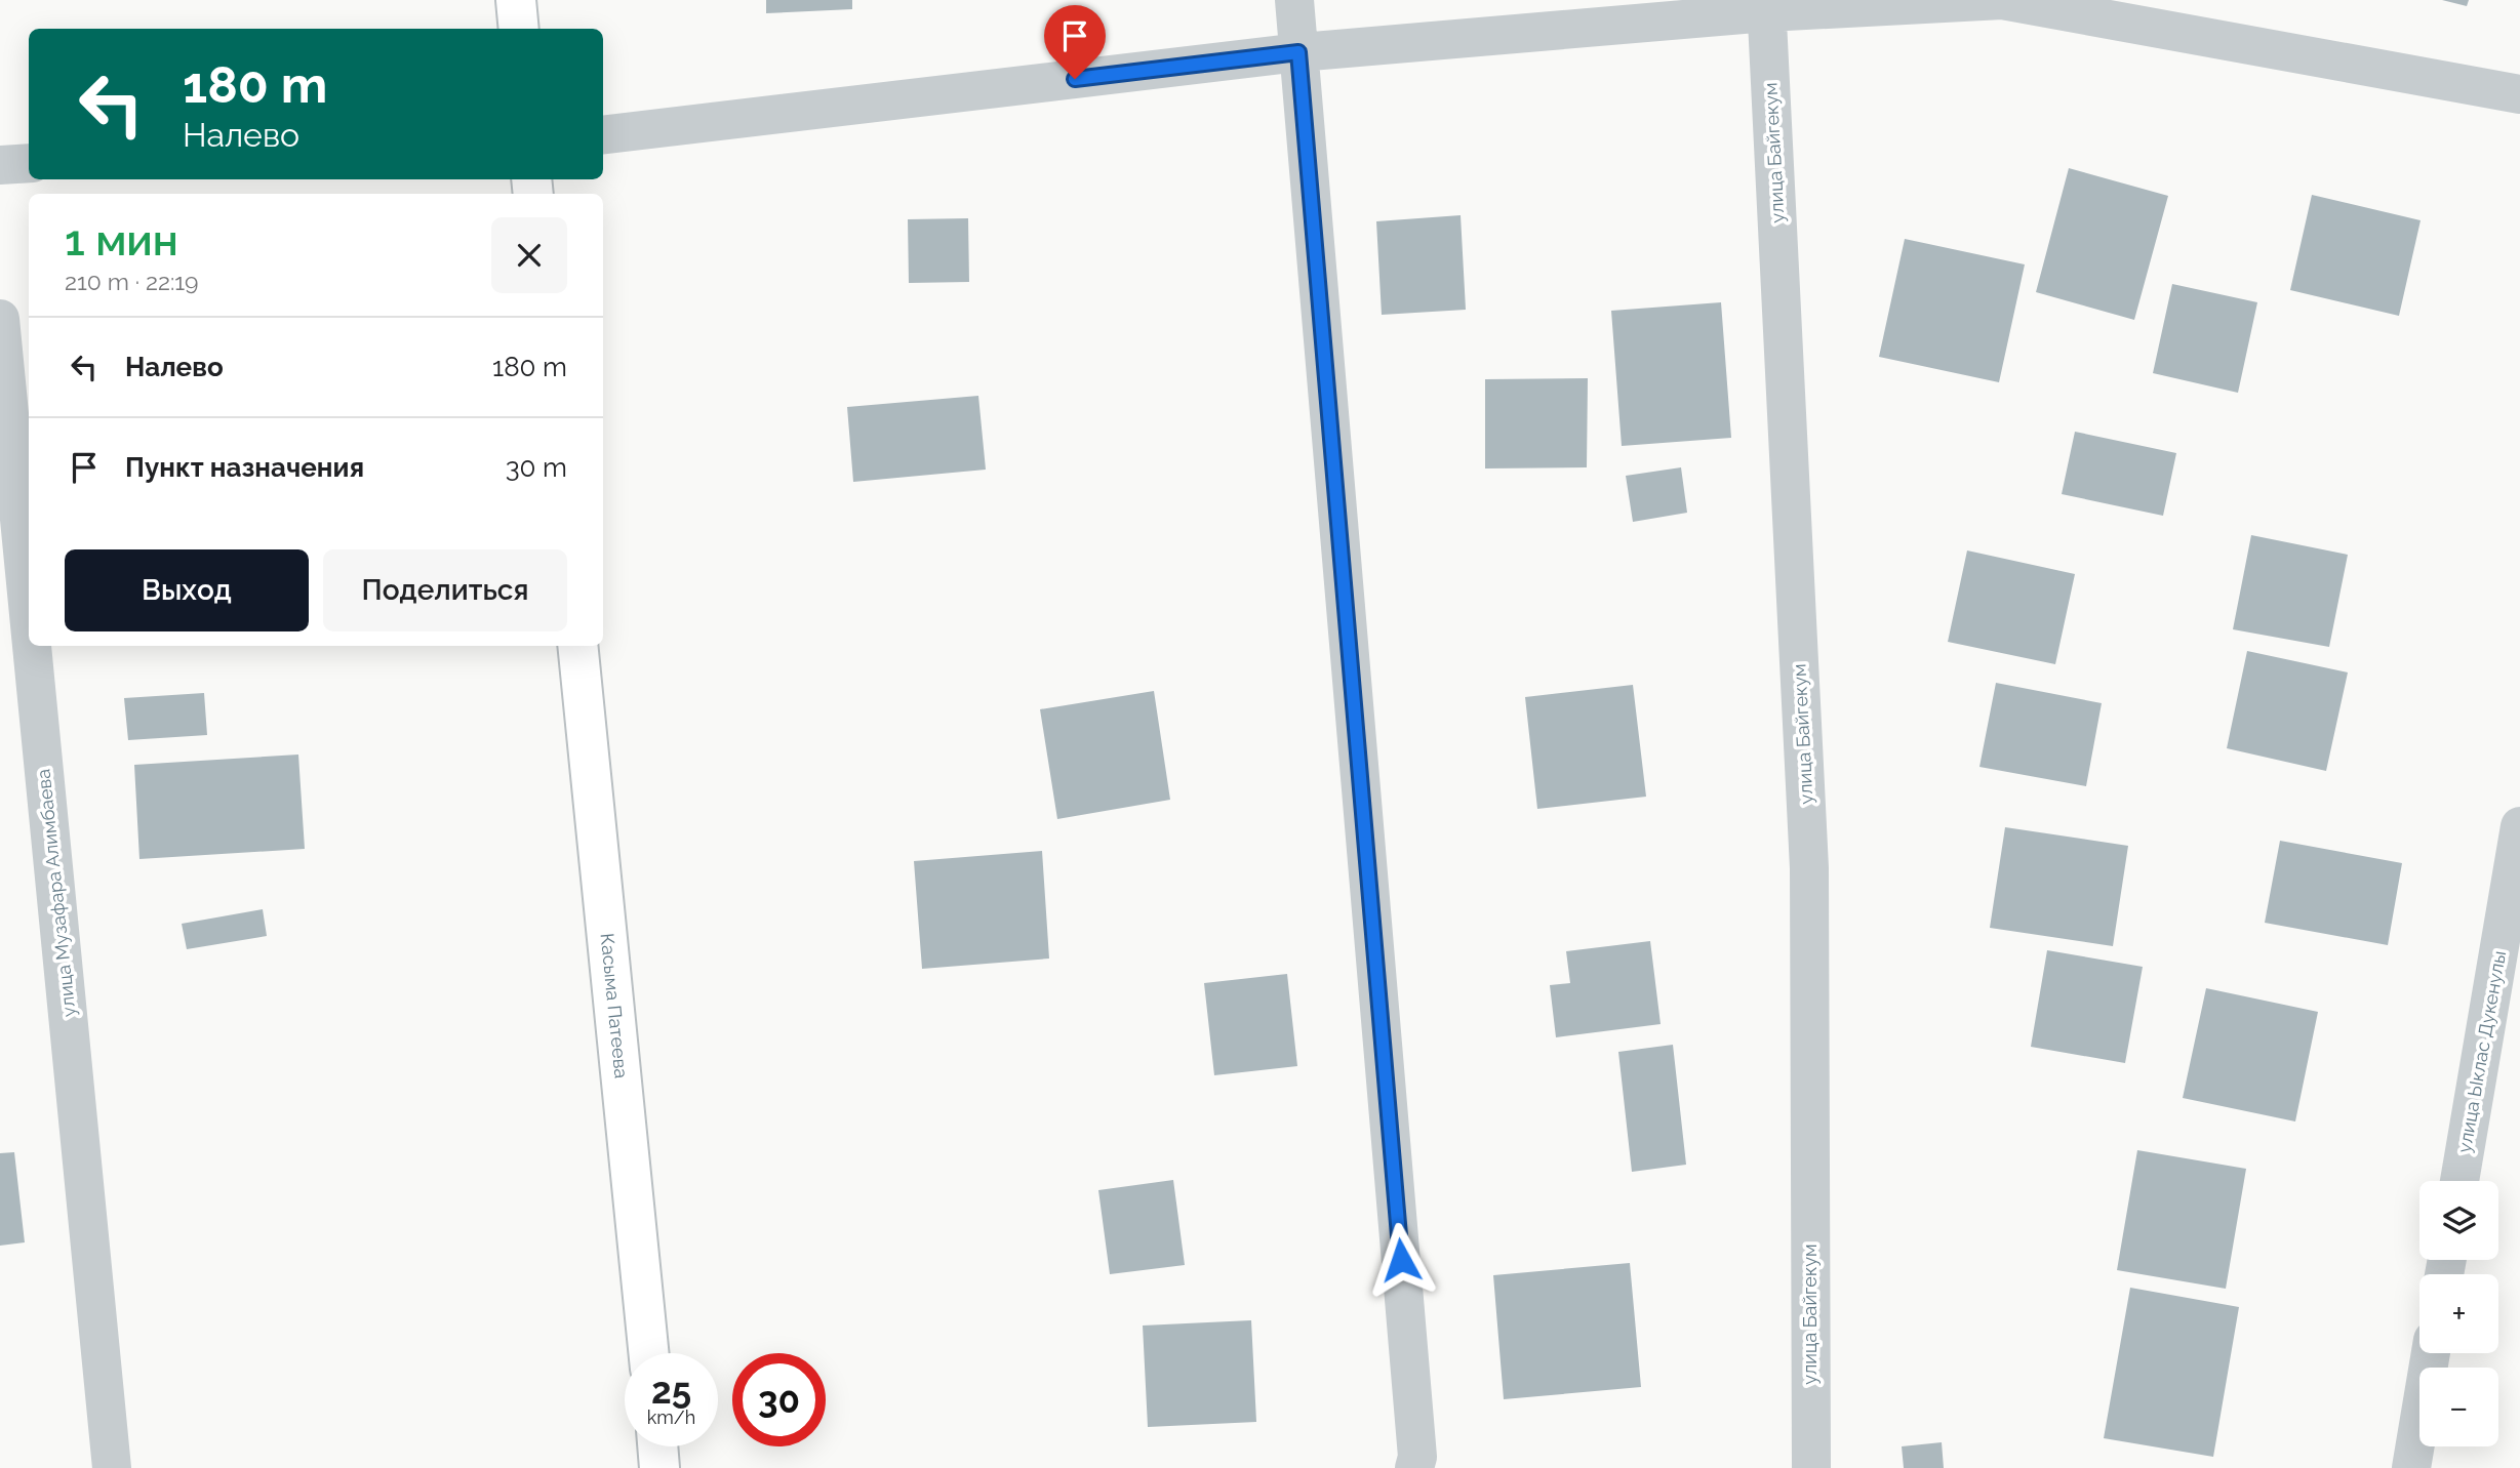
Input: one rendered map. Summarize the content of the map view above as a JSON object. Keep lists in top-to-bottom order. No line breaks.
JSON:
{"streets":{"main road":["Касыма Патеева"],"street":["улица Байгекум","улица Музафара Алимбаева","улица Ыклас Дукенулы"]},"page":{"turn":["180 m","Налево"],"heading":["1 мин","210 m · 22:19"],"list":[{"name":"Налево","value":"180 m"},{"name":"Пункт назначения","value":"30 m"}],"buttons":["Выход","Поделиться"],"map_buttons":["+","−"],"speed":"25 km/h","limit":"30"}}
